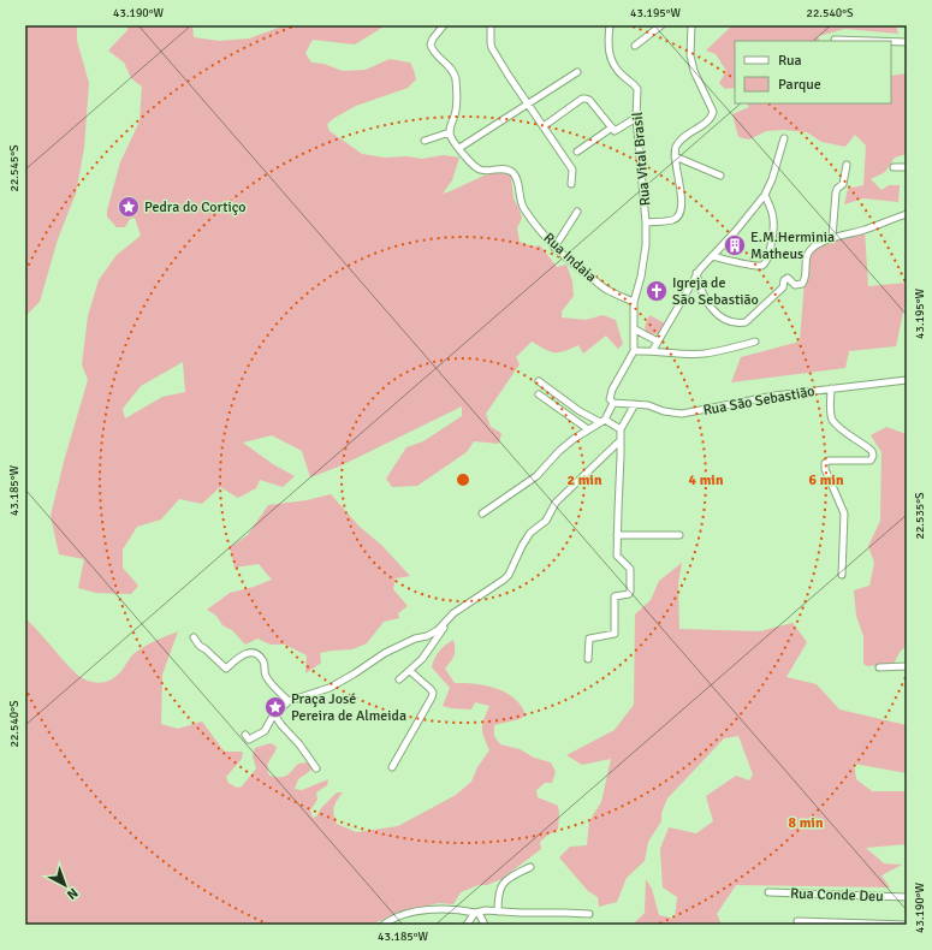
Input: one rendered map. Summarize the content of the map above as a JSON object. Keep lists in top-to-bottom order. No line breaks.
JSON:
{"streets":{"street":["Rua Vital Brasil","Rua Indaia","Rua São Sebastião","Rua Conde Deu"]},"crossings":[["Rua Vital Brasil","Rua Indaia"]],"places":{"place":["Pedra do Cortiço","Praça José Pereira de Almeida"],"building":["E.M.Herminia Matheus"],"church":["Igreja de São Sebastião"]},"legend":["Rua","Parque"],"north":"bottom right","coordinates":["43.190°W","43.195°W","22.540°S","22.545°S","43.185°W","22.535°S"],"rings":["2 min","4 min","6 min","8 min"]}
